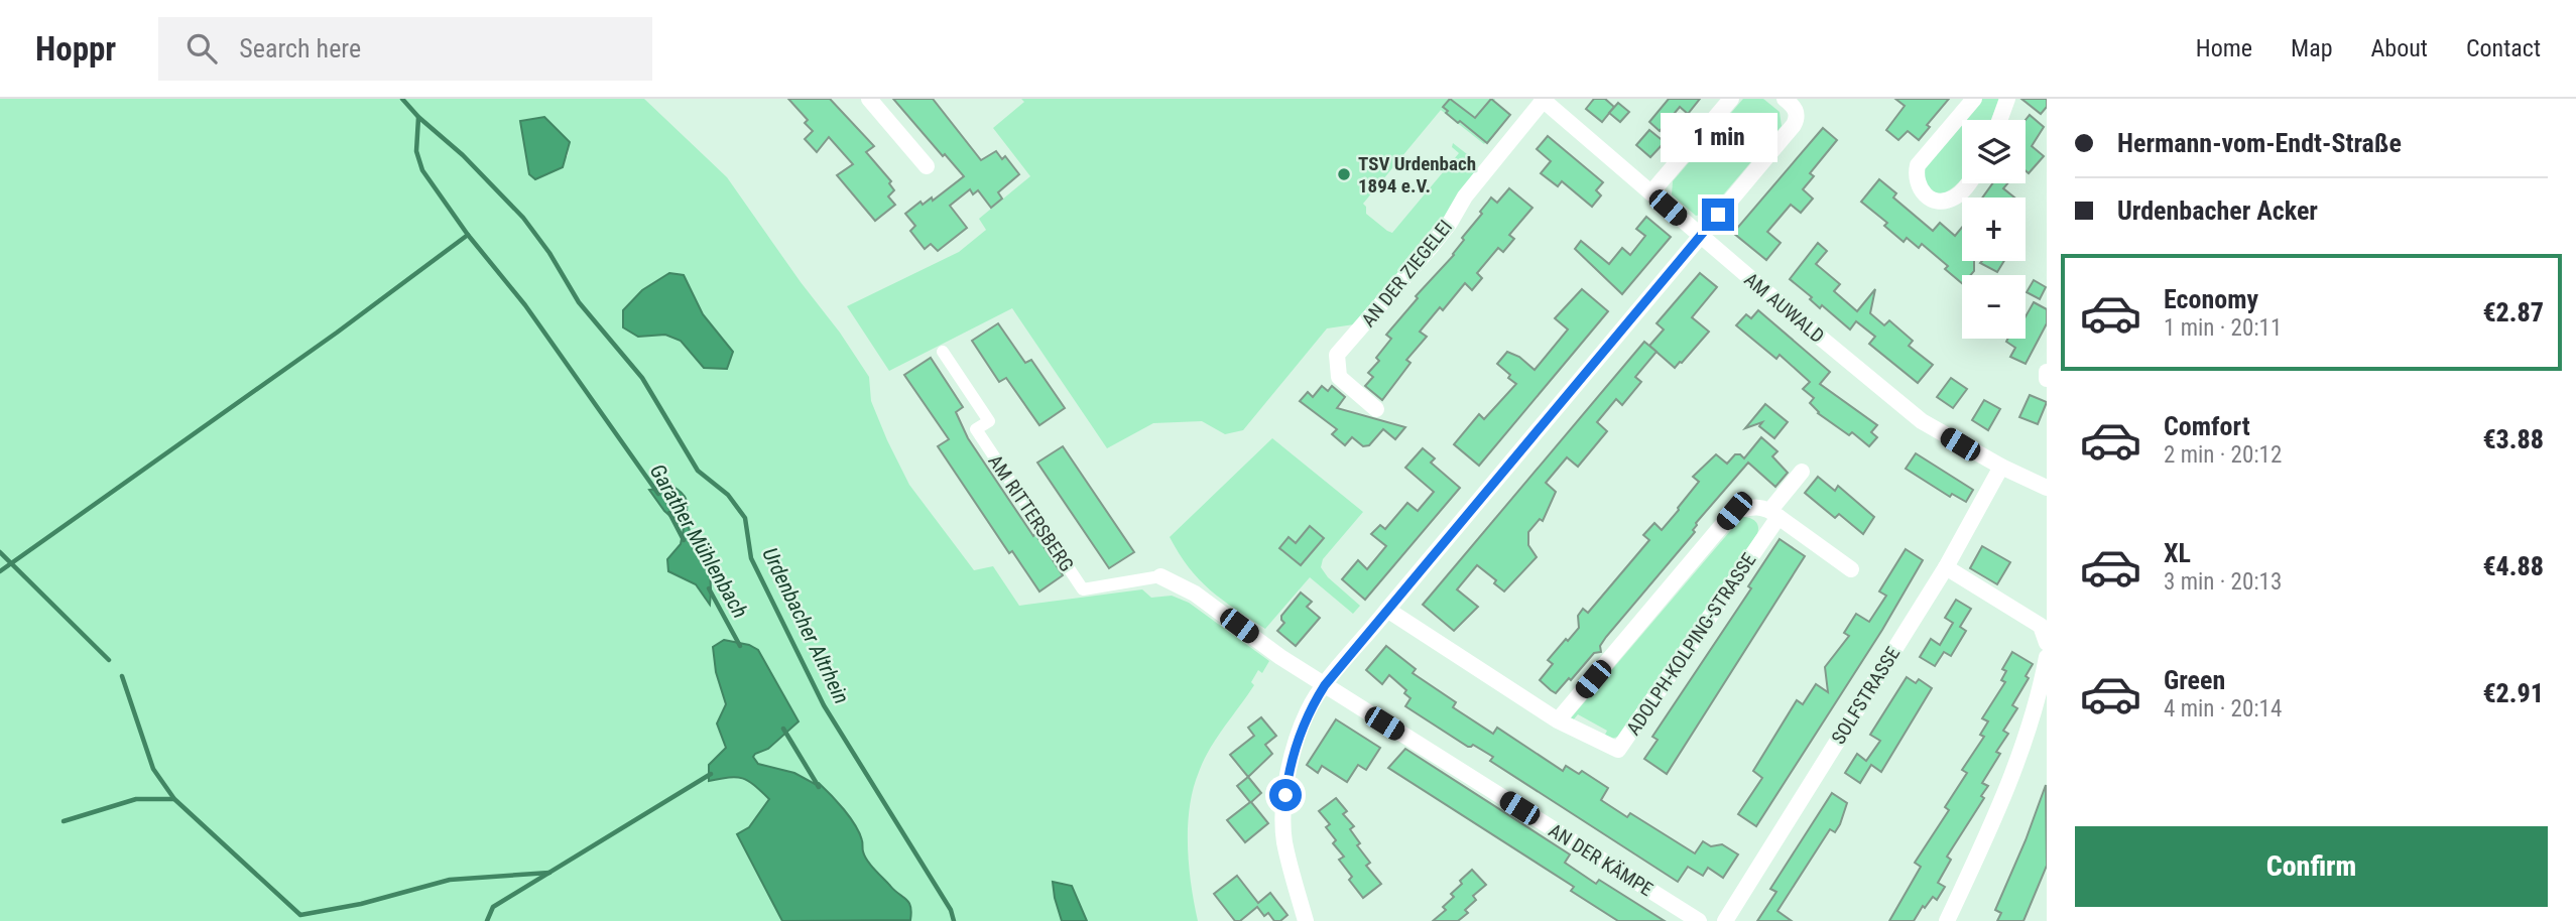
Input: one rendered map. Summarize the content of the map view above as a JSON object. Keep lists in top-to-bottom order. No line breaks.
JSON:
{"streets":{"street":["AN DER ZIEGELEI","AM AUWALD","AM RITTERSBERG","ADOLPH-KOLPING-STRASSE","SOLFSTRASSE","AN DER KÄMPE"]},"crossings":[["AN DER ZIEGELEI","AM AUWALD"],["AM AUWALD","SOLFSTRASSE"],["AM RITTERSBERG","AN DER KÄMPE"]],"water":["Garather Mühlenbach","Urdenbacher Altrhein"],"places":["TSV Urdenbach 1894 e.V."],"page":{"header":"Hoppr","search":"Search here","nav":["Home","Map","About","Contact"],"banner":["Hermann-vom-Endt-Straße","Urdenbacher Acker"],"bubble":"1 min","map_buttons":["+","−"],"list":[{"name":"Economy","note":"1 min · 20:11","value":"€2.87"},{"name":"Comfort","note":"2 min · 20:12","value":"€3.88"},{"name":"XL","note":"3 min · 20:13","value":"€4.88"},{"name":"Green","note":"4 min · 20:14","value":"€2.91"}],"buttons":"Confirm"}}
